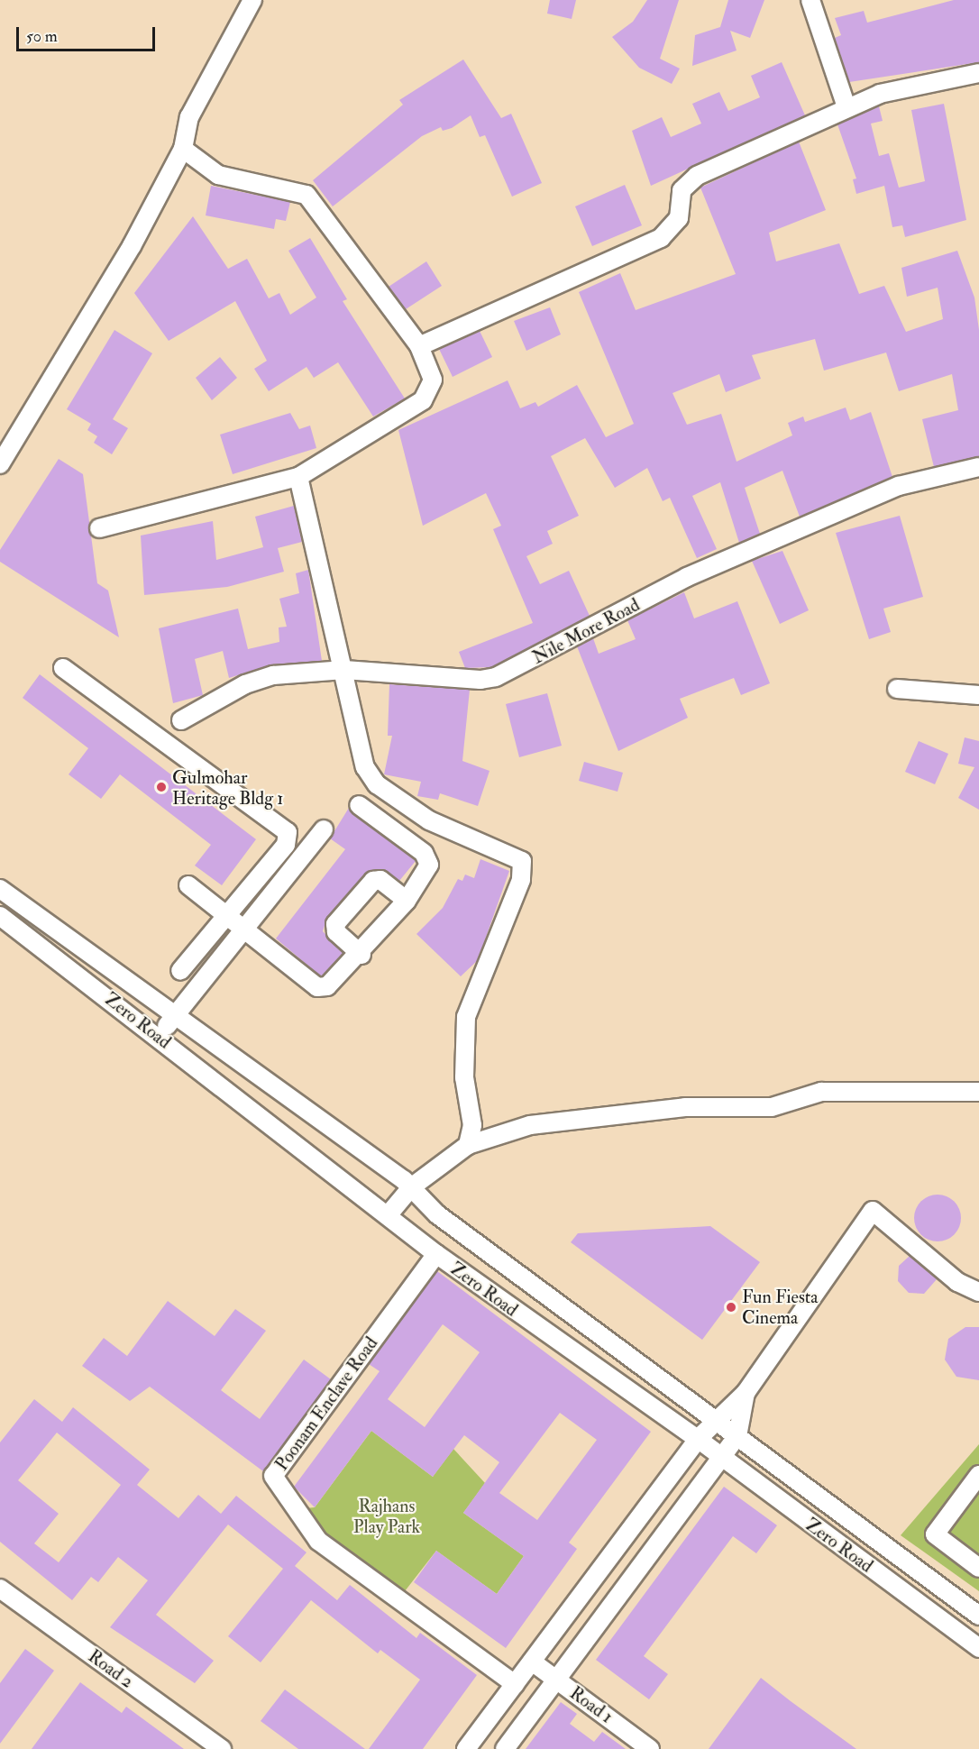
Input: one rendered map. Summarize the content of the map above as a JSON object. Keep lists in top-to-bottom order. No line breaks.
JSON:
{"streets":{"street":["Nile More Road","Zero Road","Poonam Enclave Road","Road 2","Road 1"]},"crossings":[["Zero Road","Poonam Enclave Road"]],"parks":["Rajhans Play Park"],"places":["Gulmohar Heritage Bldg 1","Fun Fiesta Cinema"],"scale_bar":"50 m"}
